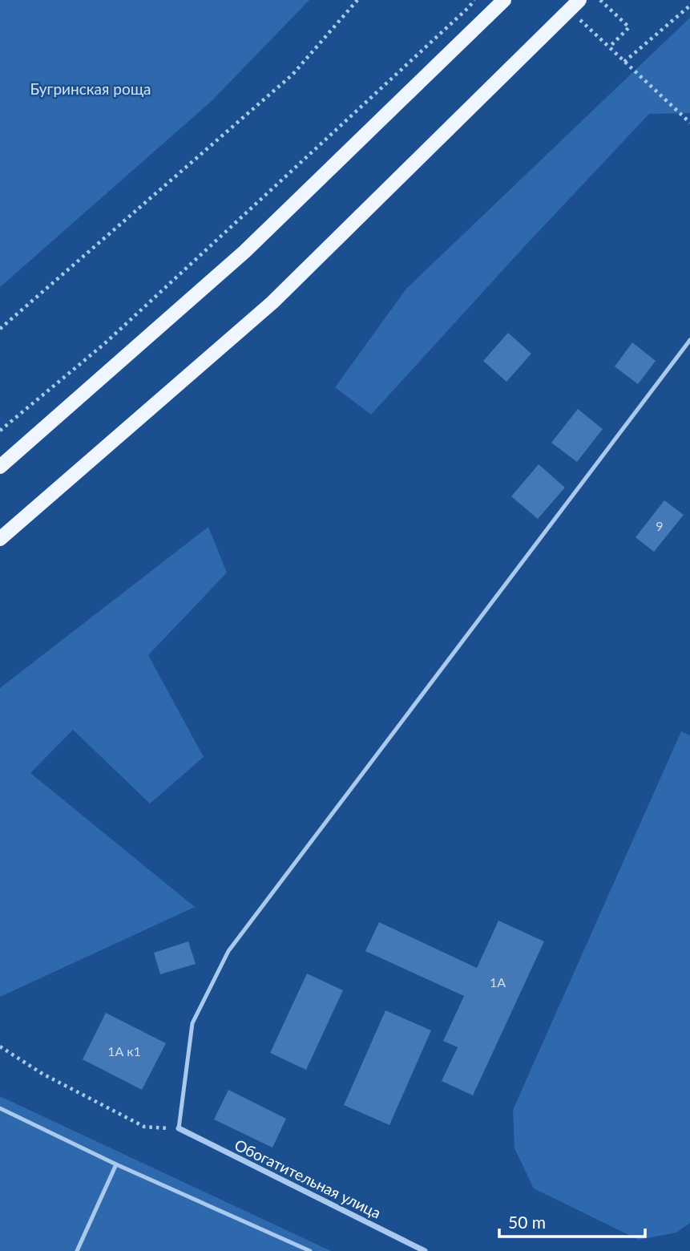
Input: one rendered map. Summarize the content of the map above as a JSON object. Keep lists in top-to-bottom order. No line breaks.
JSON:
{"streets":{"street":["Обогатительная улица"]},"parks":["Бугринская роща"],"house_numbers":["9","1А","1А к1"],"scale_bar":"50 m"}
